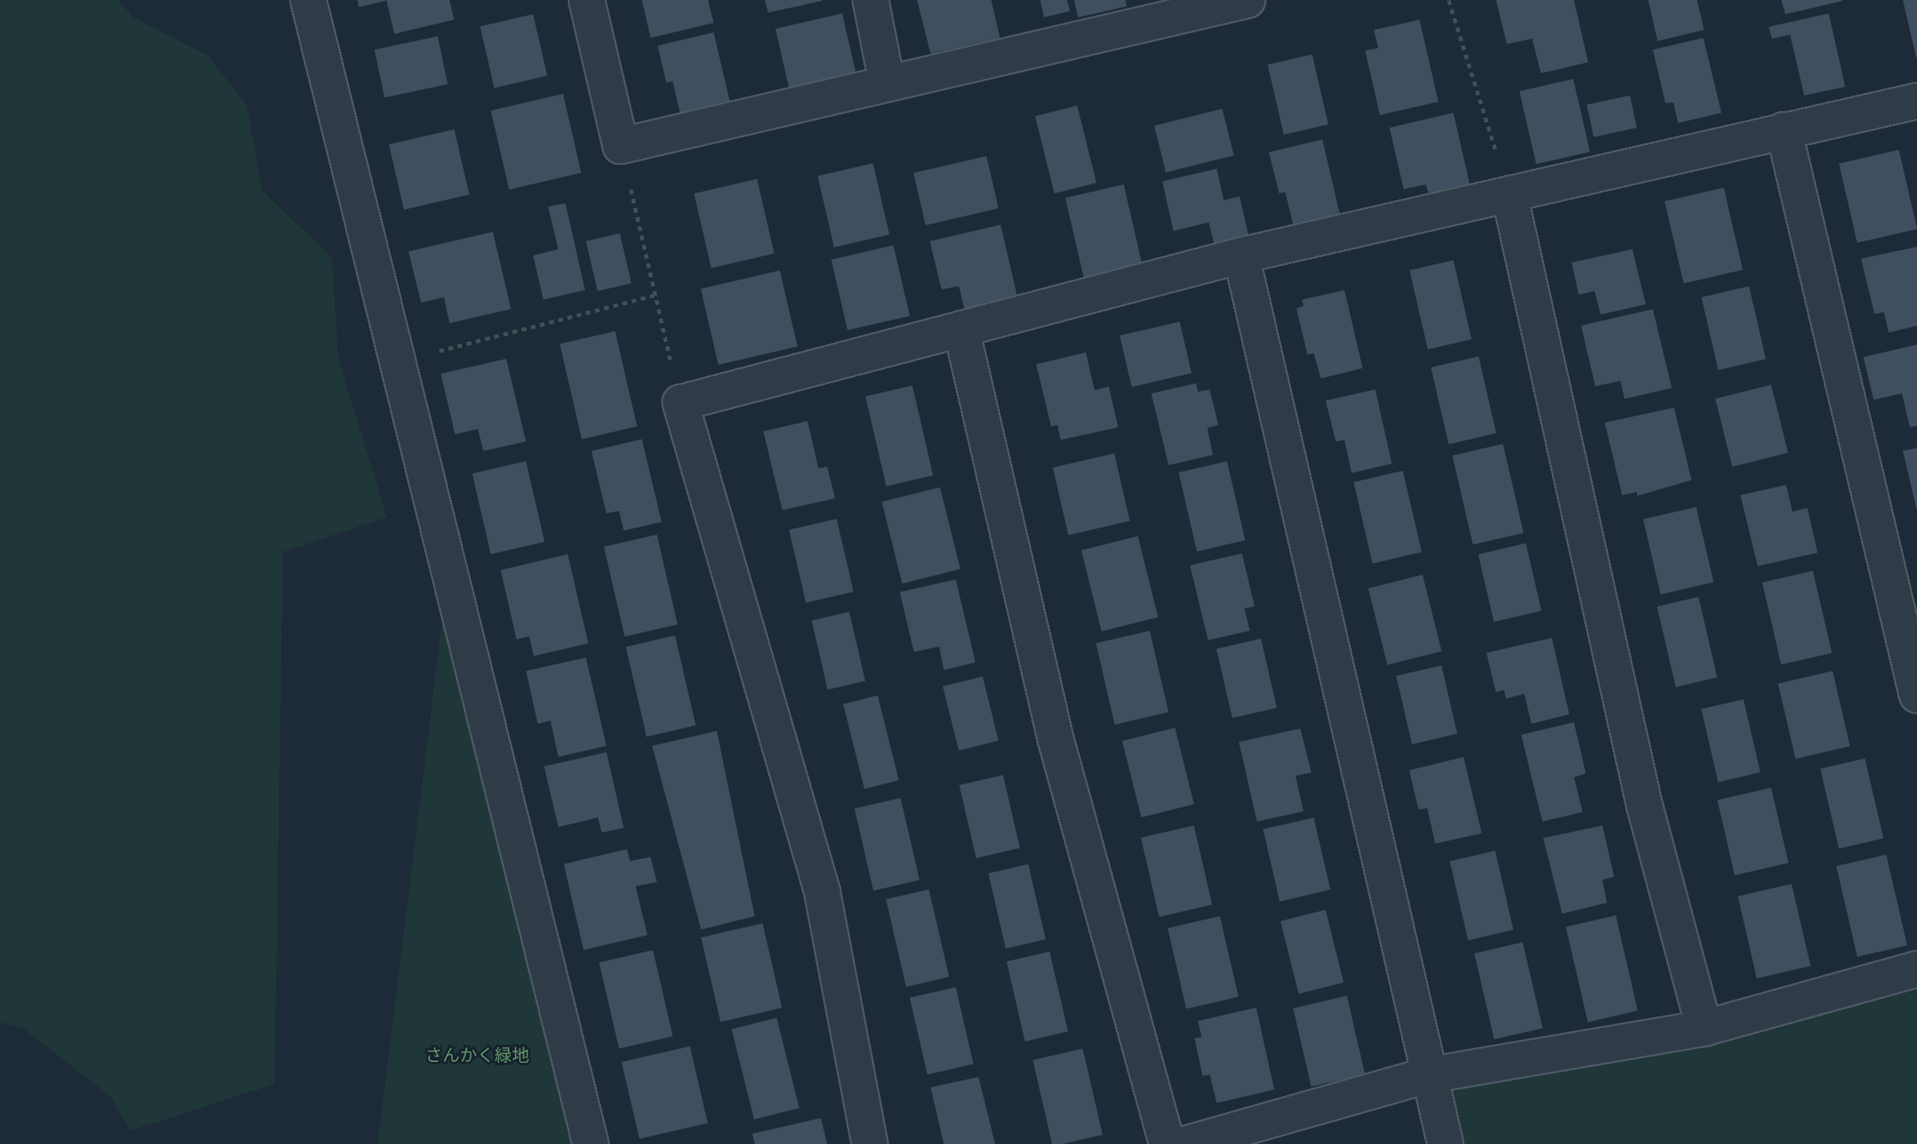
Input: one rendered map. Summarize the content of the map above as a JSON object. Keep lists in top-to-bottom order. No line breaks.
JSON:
{"parks":["さんかく緑地"]}
